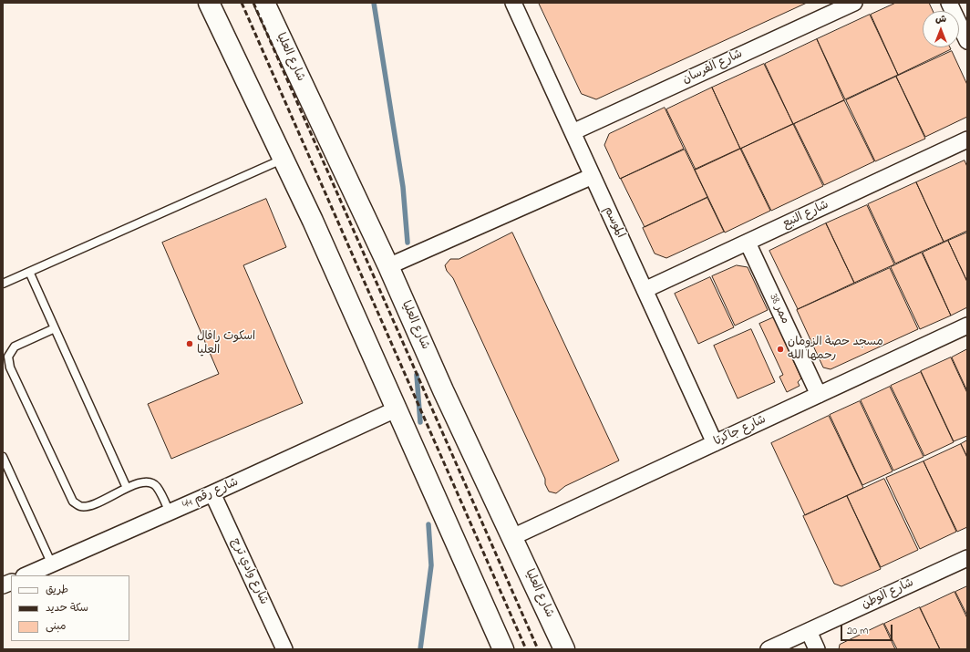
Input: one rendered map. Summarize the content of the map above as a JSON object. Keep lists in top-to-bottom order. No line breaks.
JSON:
{"streets":{"main road":["شارع العليا"],"street":["شارع الفرسان","شارع النبع","الموسم","ممر 38","شارع جاكرتا","شارع رقم 44","شارع وادي ترج","شارع الوطن"]},"crossings":[["شارع العليا","شارع جاكرتا"],["شارع الفرسان","الموسم"],["شارع النبع","الموسم"],["شارع النبع","ممر 38"],["الموسم","شارع جاكرتا"],["ممر 38","شارع جاكرتا"],["شارع رقم 44","شارع وادي ترج"]],"places":["اسكوت رافال العليا","مسجد حصة الزومان رحمها الله"],"legend":["طريق","سكة حديد","مبنى"],"scale_bar":"20 m","north":"top"}
